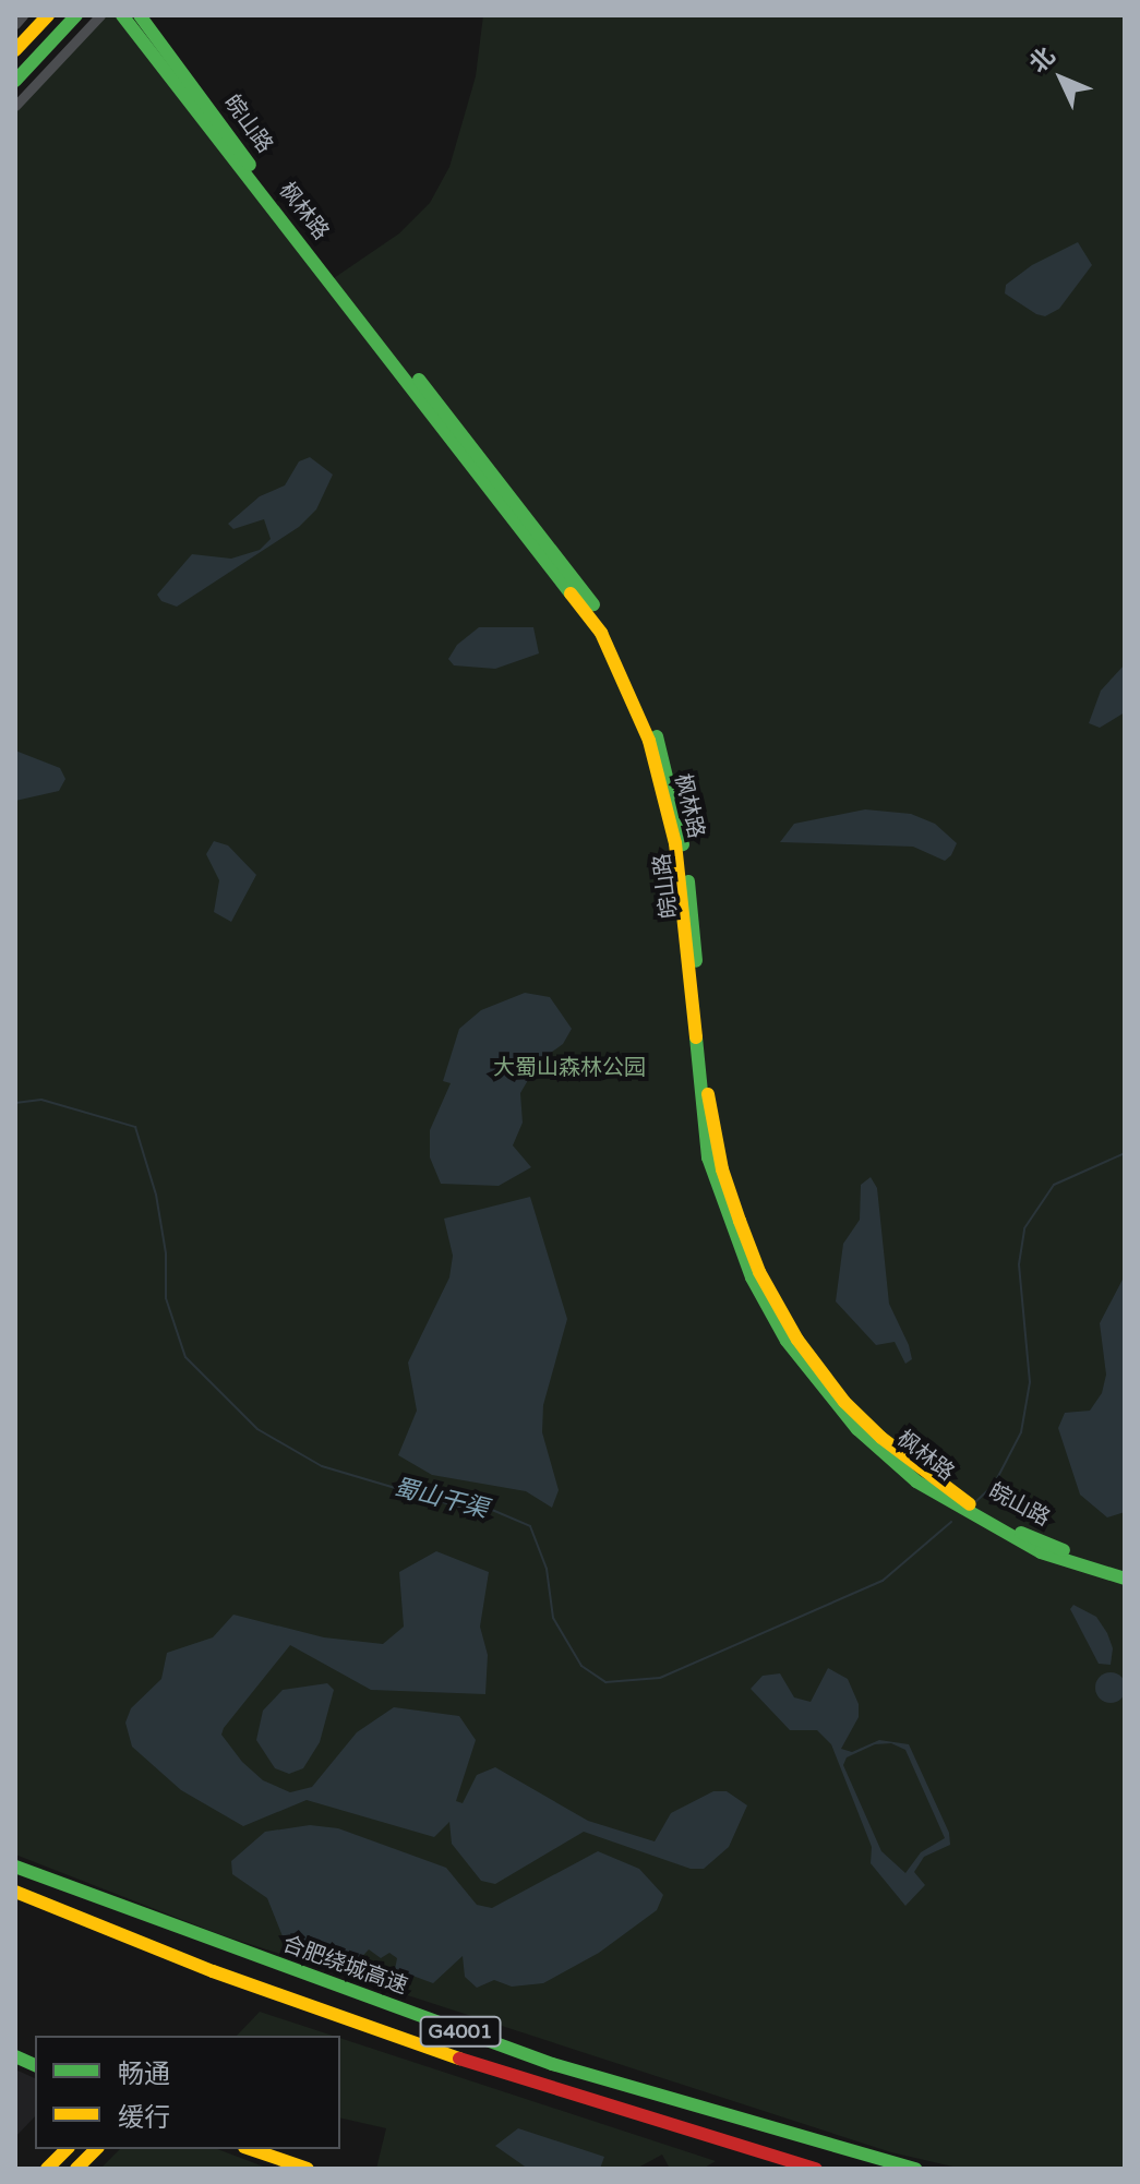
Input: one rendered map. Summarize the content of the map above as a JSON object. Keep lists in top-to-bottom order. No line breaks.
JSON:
{"streets":{"main road":["皖山路","枫林路","合肥绕城高速","G4001"]},"water":["蜀山干渠"],"parks":["大蜀山森林公园"],"legend":["畅通","缓行"],"north":"top left"}
